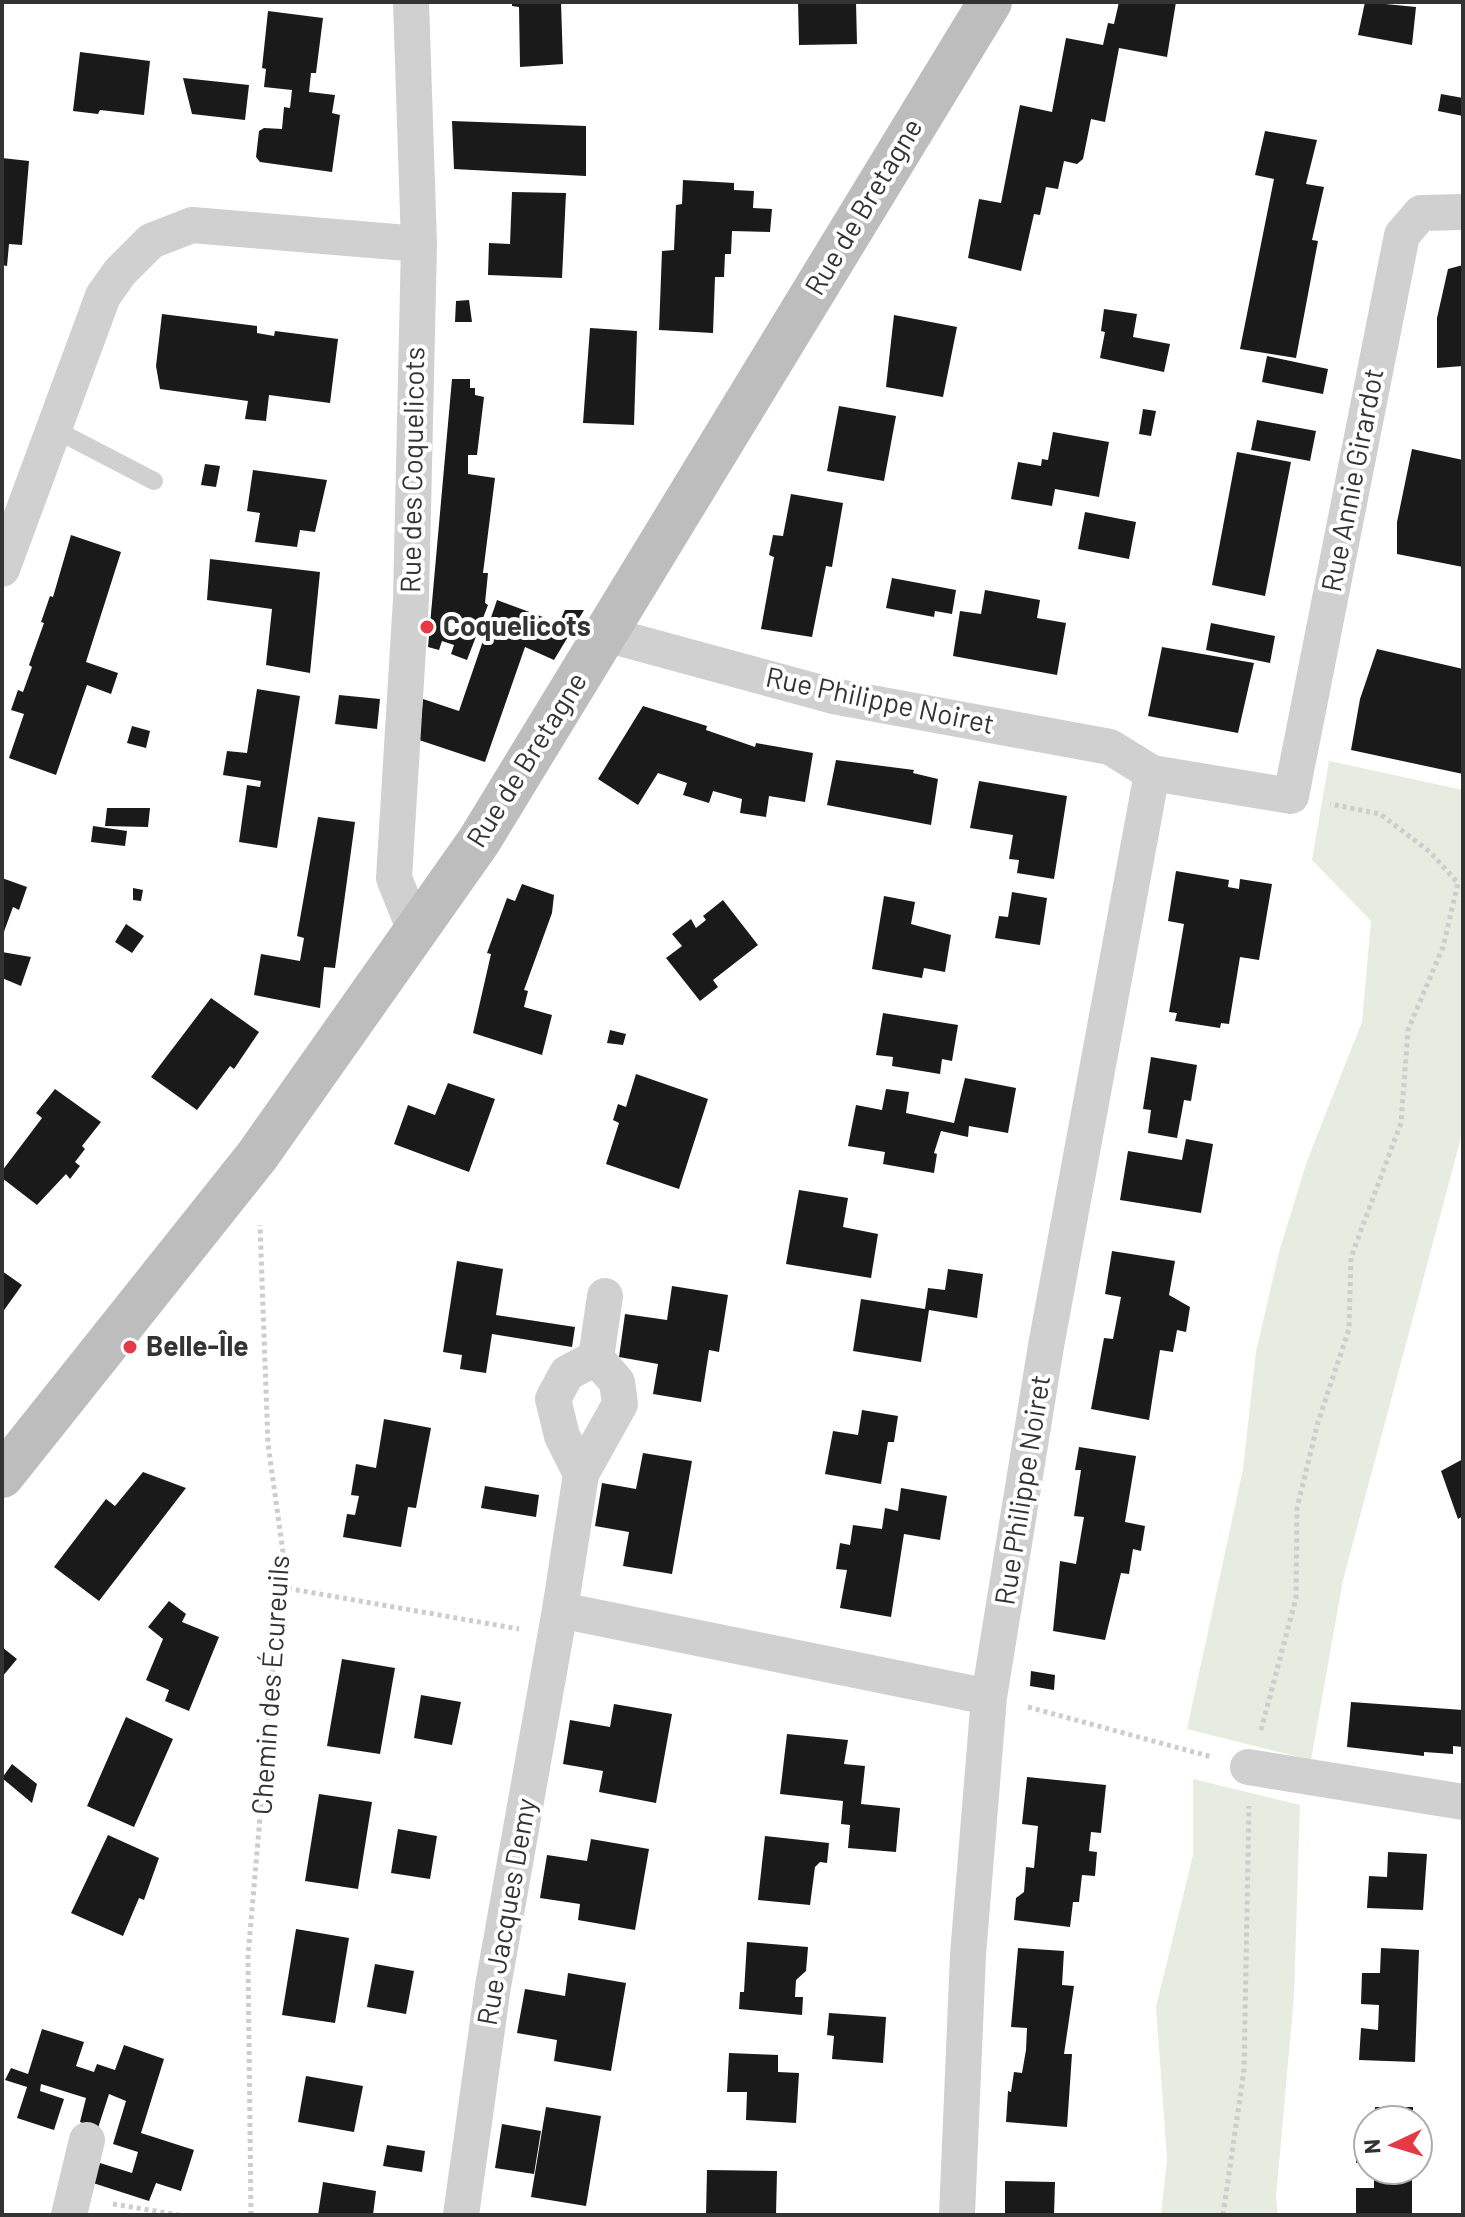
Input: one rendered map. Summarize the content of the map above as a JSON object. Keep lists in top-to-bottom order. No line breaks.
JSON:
{"streets":{"main road":["Rue de Bretagne"],"street":["Rue des Coquelicots","Rue Annie Girardot","Rue Philippe Noiret","Rue Jacques Demy"],"path":["Chemin des Écureuils"]},"crossings":[["Rue de Bretagne","Rue des Coquelicots"],["Rue de Bretagne","Rue Philippe Noiret"],["Rue de Bretagne","Chemin des Écureuils"],["Rue Annie Girardot","Rue Philippe Noiret"]],"places":["Coquelicots","Belle-Île"],"north":"left"}
